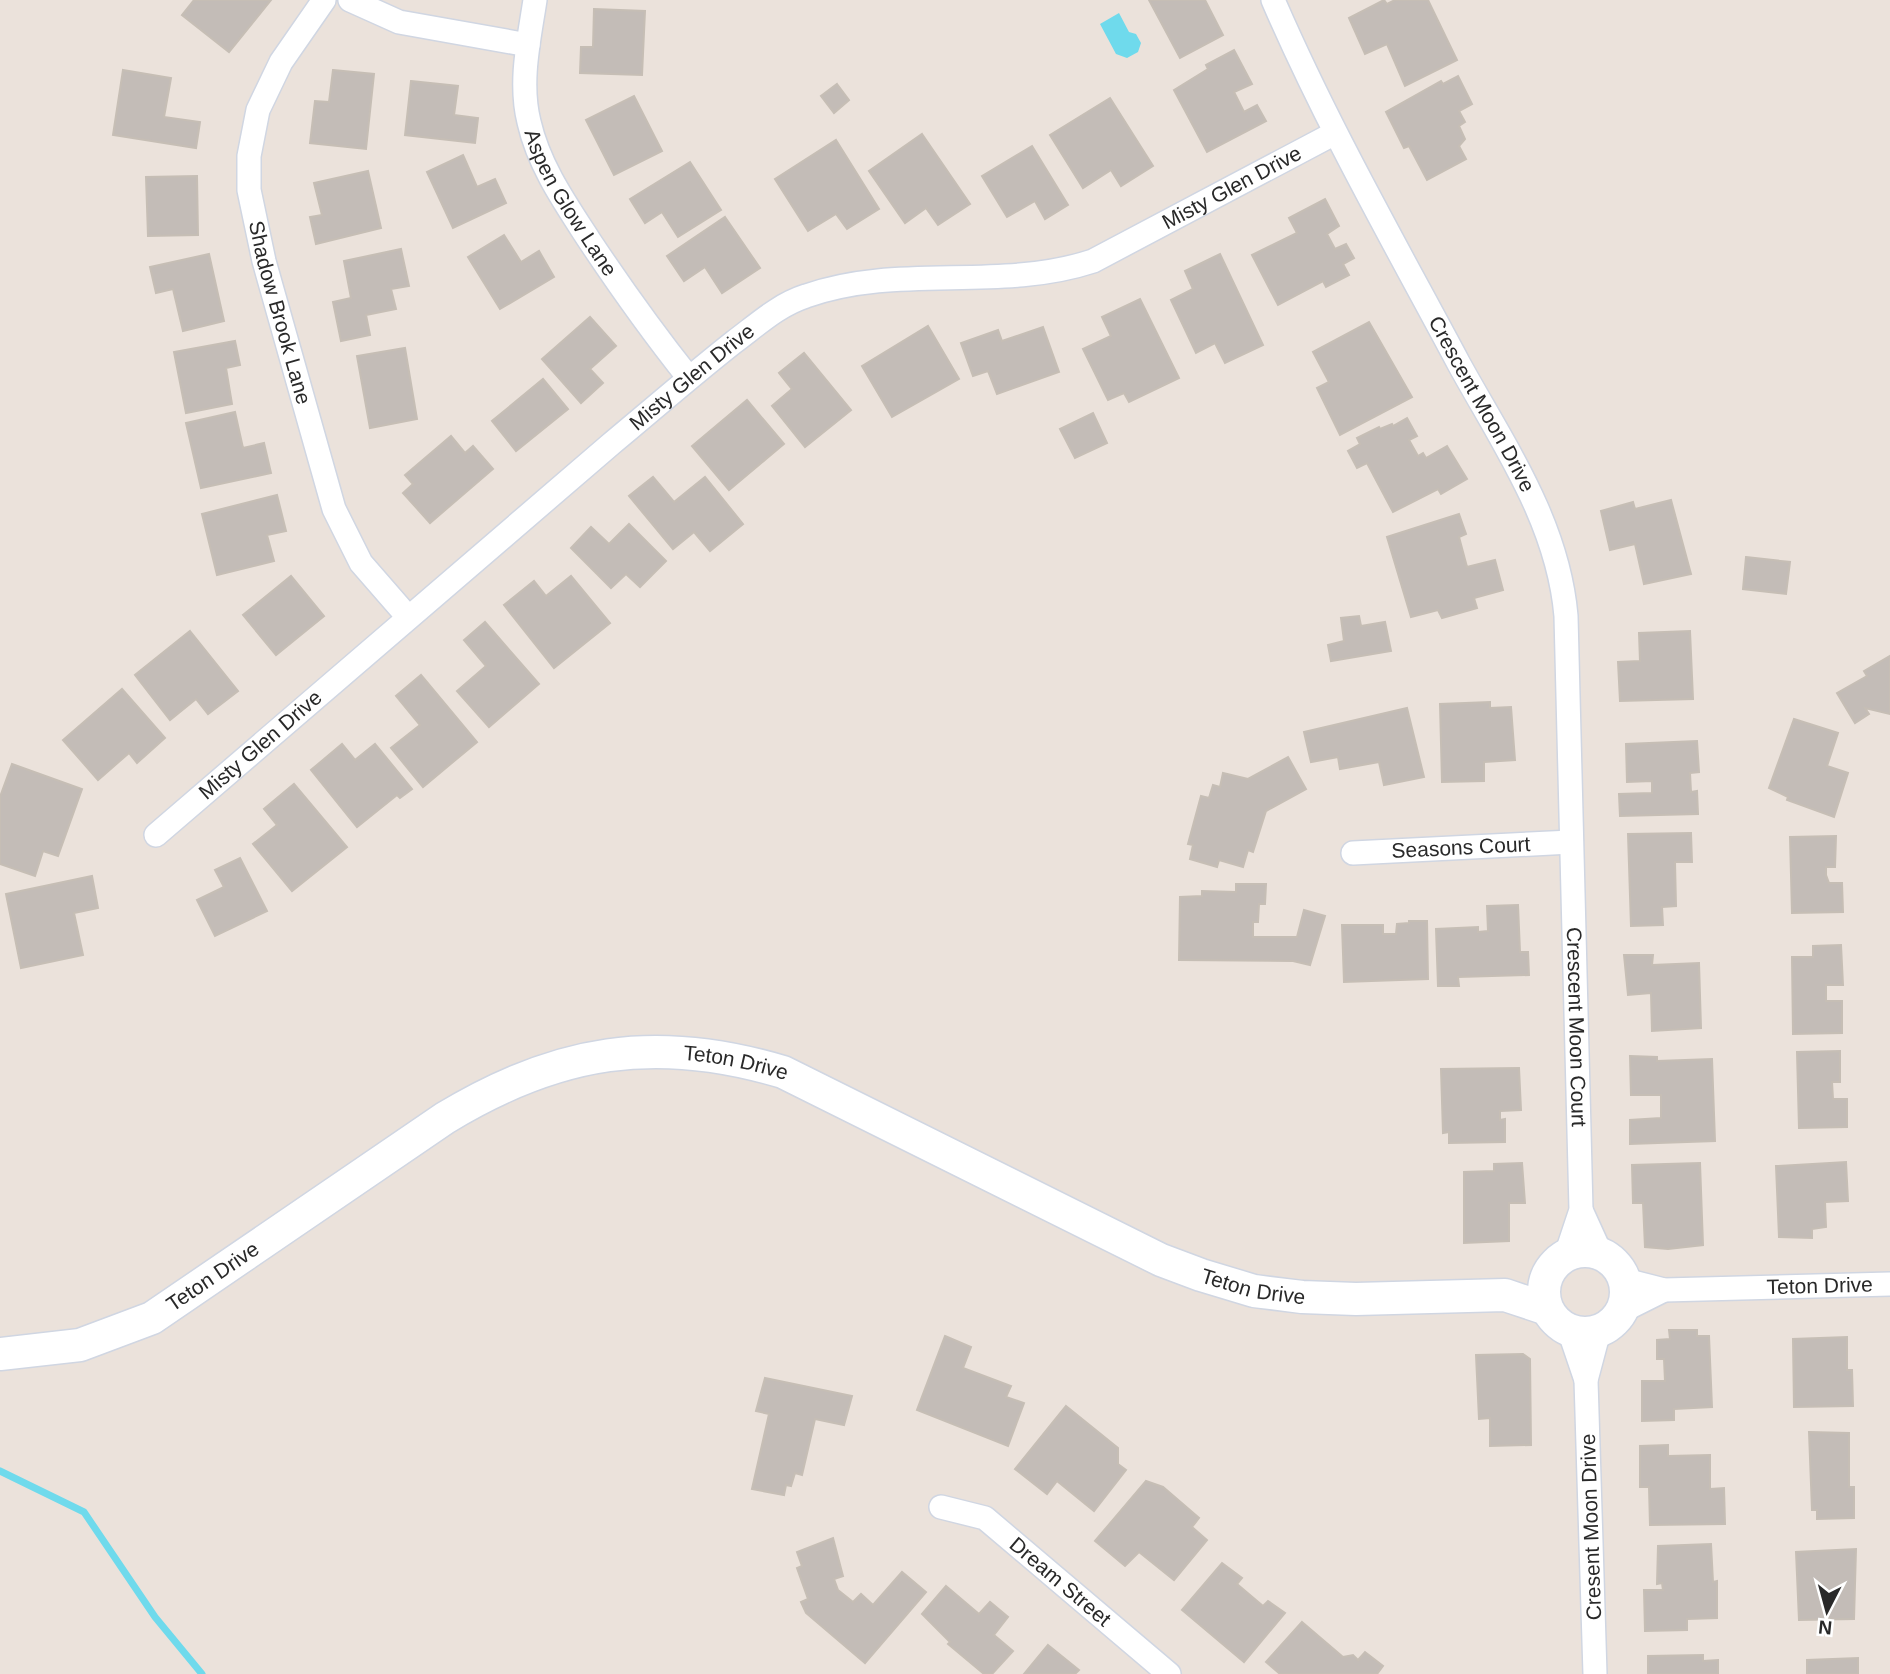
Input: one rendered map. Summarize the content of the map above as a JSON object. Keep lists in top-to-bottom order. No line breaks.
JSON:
{"streets":{"street":["Misty Glen Drive","Aspen Glow Lane","Shadow Brook Lane","Crescent Moon Drive","Seasons Court","Crescent Moon Court","Teton Drive","Cresent Moon Drive","Dream Street"]},"crossings":[["Misty Glen Drive","Aspen Glow Lane"],["Misty Glen Drive","Shadow Brook Lane"],["Misty Glen Drive","Crescent Moon Drive"],["Crescent Moon Drive","Seasons Court"],["Crescent Moon Drive","Crescent Moon Court"],["Seasons Court","Crescent Moon Court"],["Crescent Moon Court","Teton Drive"],["Crescent Moon Court","Cresent Moon Drive"],["Teton Drive","Cresent Moon Drive"]],"north":"bottom"}
